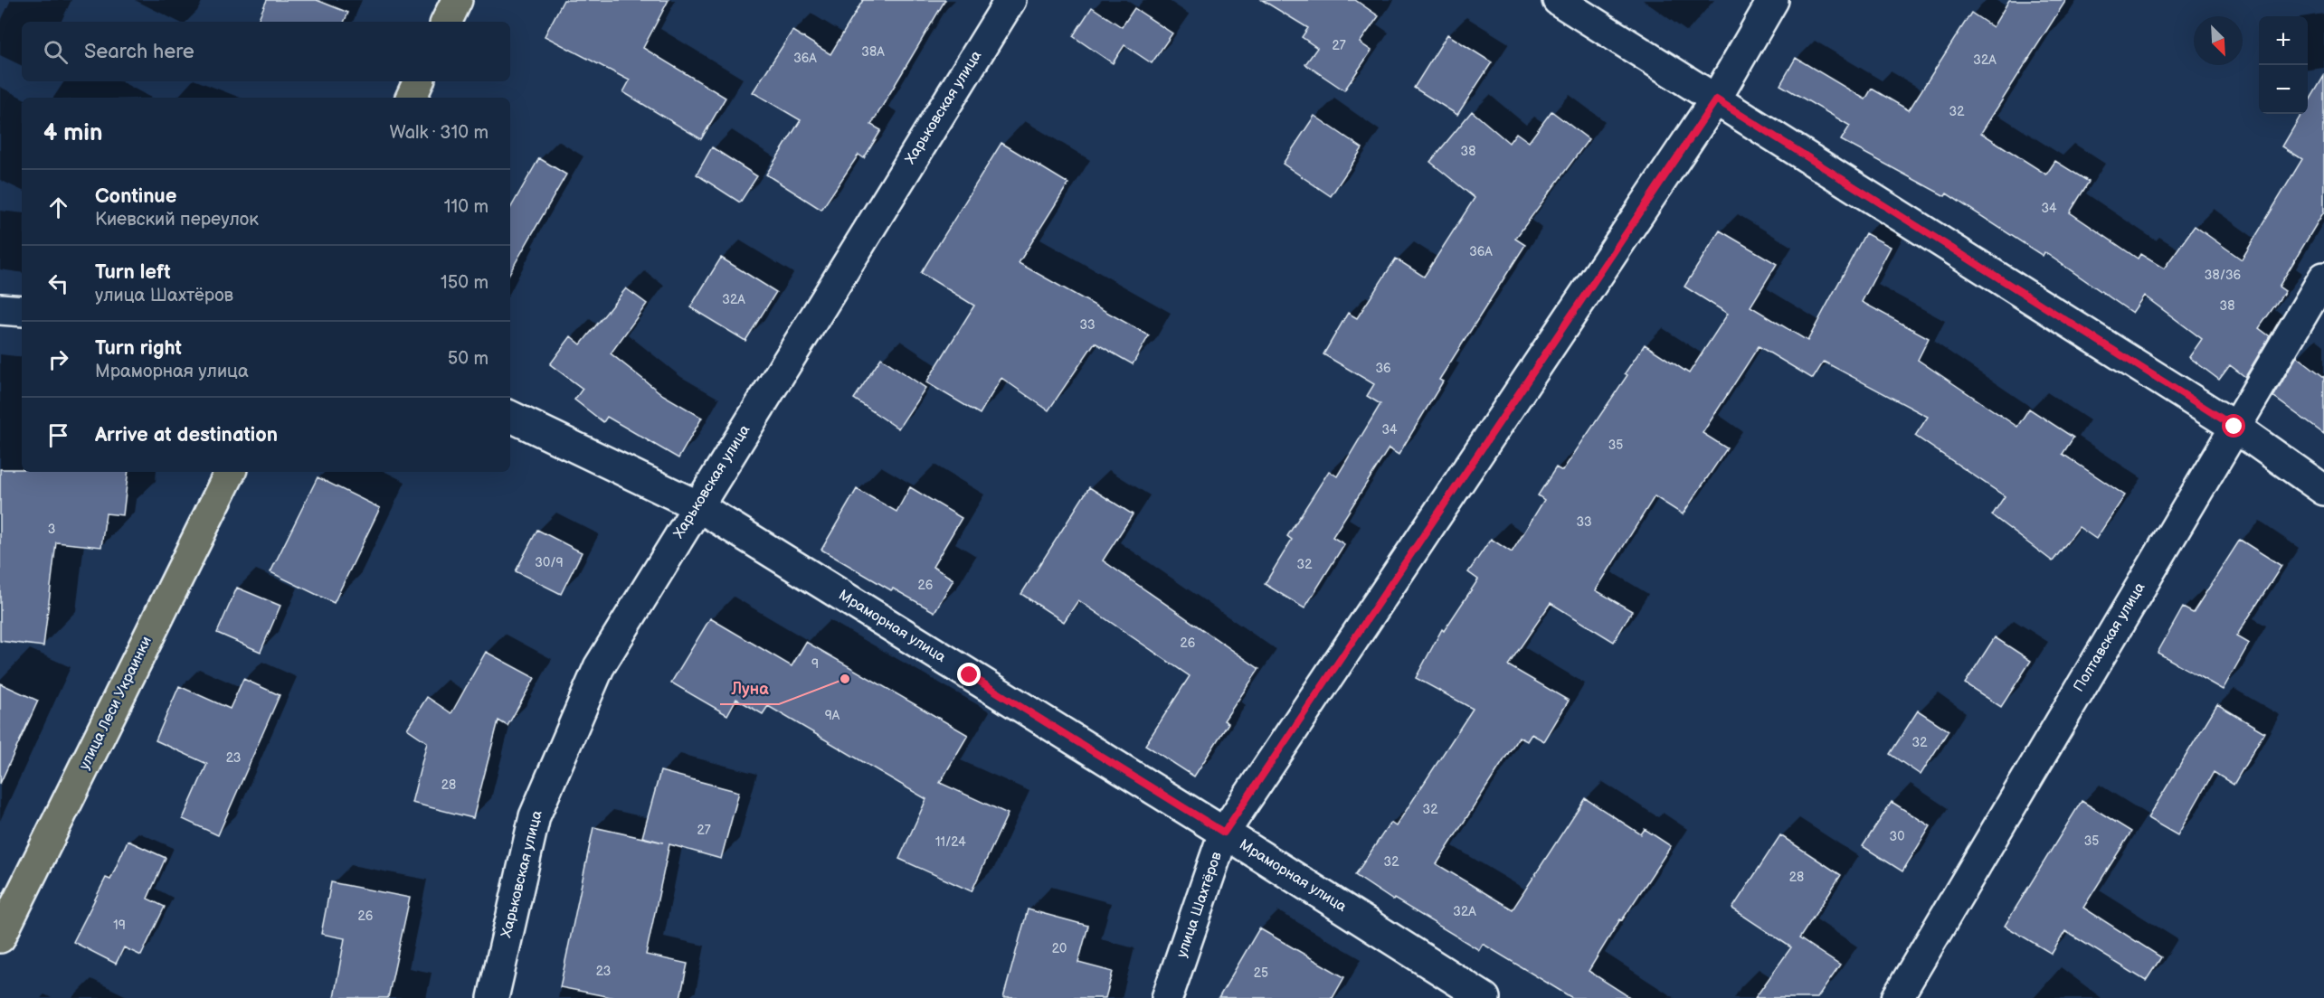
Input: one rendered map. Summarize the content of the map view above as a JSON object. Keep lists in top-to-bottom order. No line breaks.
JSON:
{"streets":{"main road":["улица Леси Украинки"],"street":["Харьковская улица","Мраморная улица","Полтавская улица","улица Шахтёров"]},"crossings":[["Харьковская улица","Мраморная улица"],["Мраморная улица","улица Шахтёров"]],"places":["Луна"],"house_numbers":["27","38А","36А","32А","32","38","34","36А","38/36","32А","38","33","36","34","35","33","3","30/9","32","26","26","9","9А","32","23","28","32","27","30","35","11/24","32","28","32А","26","19","20","23","25"],"north":"bottom right","page":{"map_buttons":["+","−"],"search":"Search here","heading":["4 min","Walk · 310 m"],"list":[["Continue","Киевский переулок","110 m"],["Turn left","улица Шахтёров","150 m"],["Turn right","Мраморная улица","50 m"],"Arrive at destination"]}}
